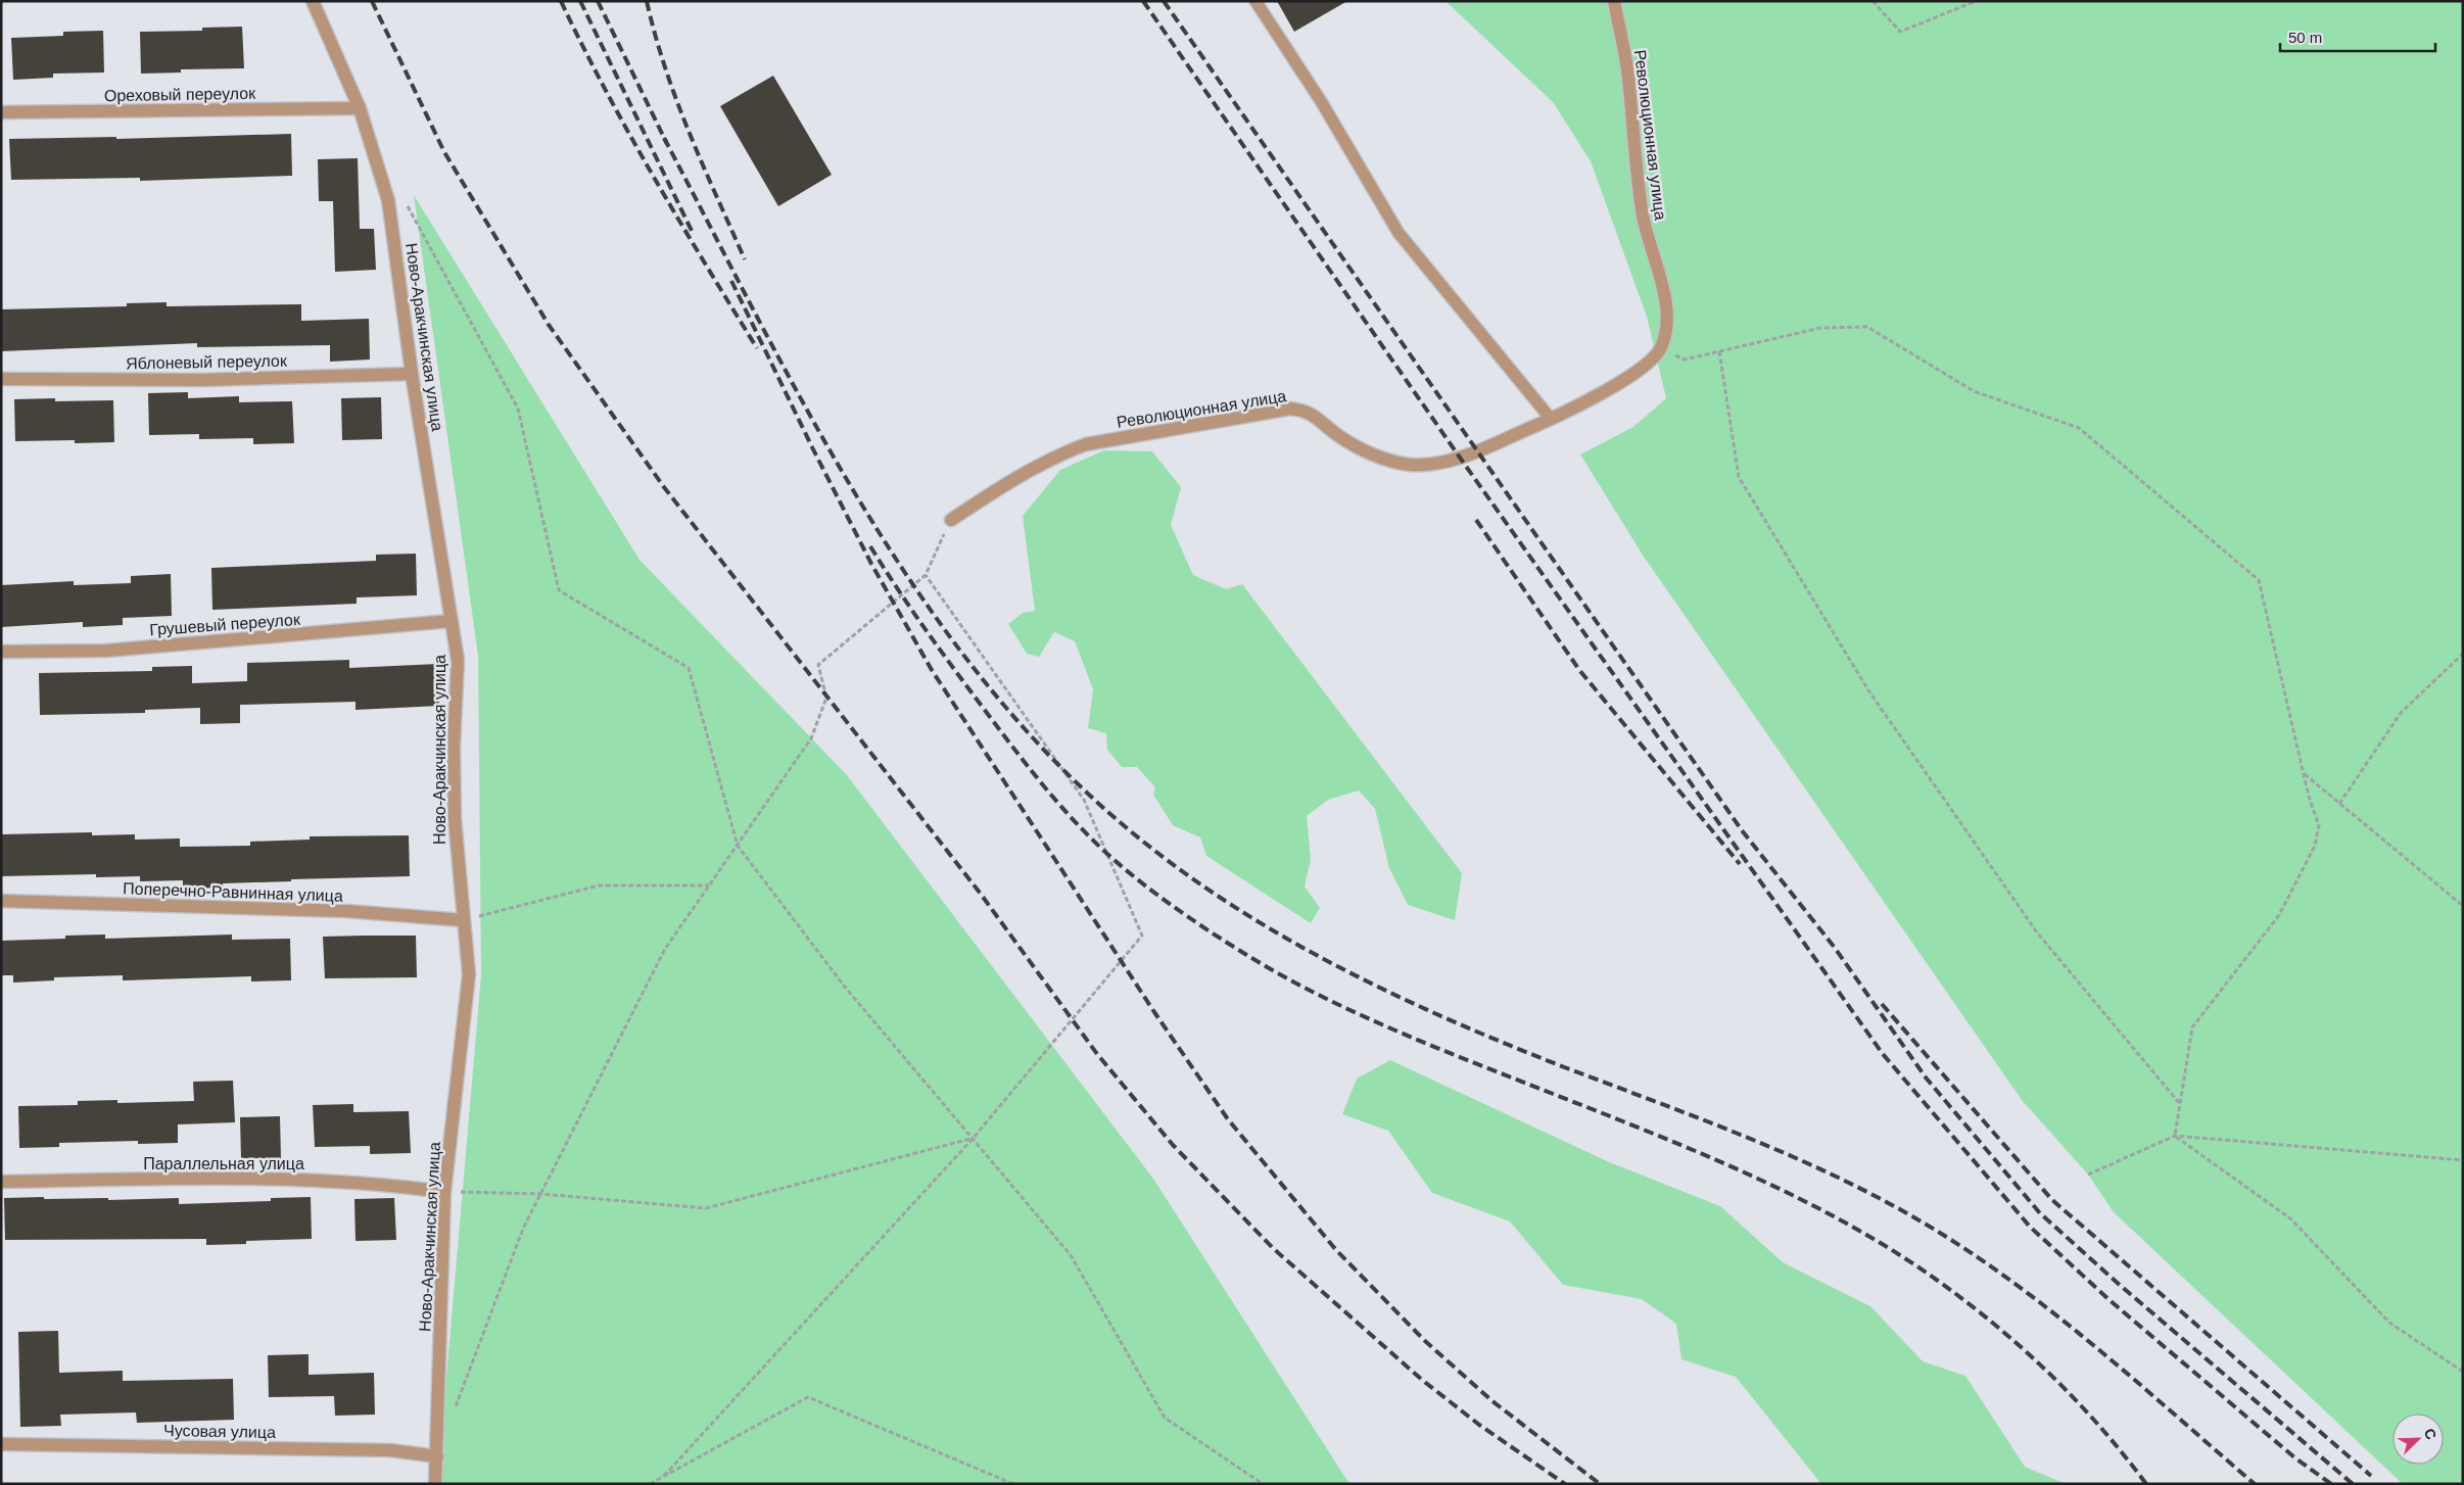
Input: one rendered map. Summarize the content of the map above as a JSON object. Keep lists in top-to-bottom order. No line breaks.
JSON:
{"streets":{"street":["Ореховый переулок","Революционная улица","Ново-Аракчинская улица","Яблоневый переулок","Грушевый переулок","Поперечно-Равнинная улица","Параллельная улица","Чусовая улица"]},"crossings":[["Ореховый переулок","Ново-Аракчинская улица"],["Ново-Аракчинская улица","Яблоневый переулок"],["Ново-Аракчинская улица","Грушевый переулок"],["Ново-Аракчинская улица","Поперечно-Равнинная улица"],["Ново-Аракчинская улица","Параллельная улица"],["Ново-Аракчинская улица","Чусовая улица"]],"scale_bar":"50 m","north":"top right"}
